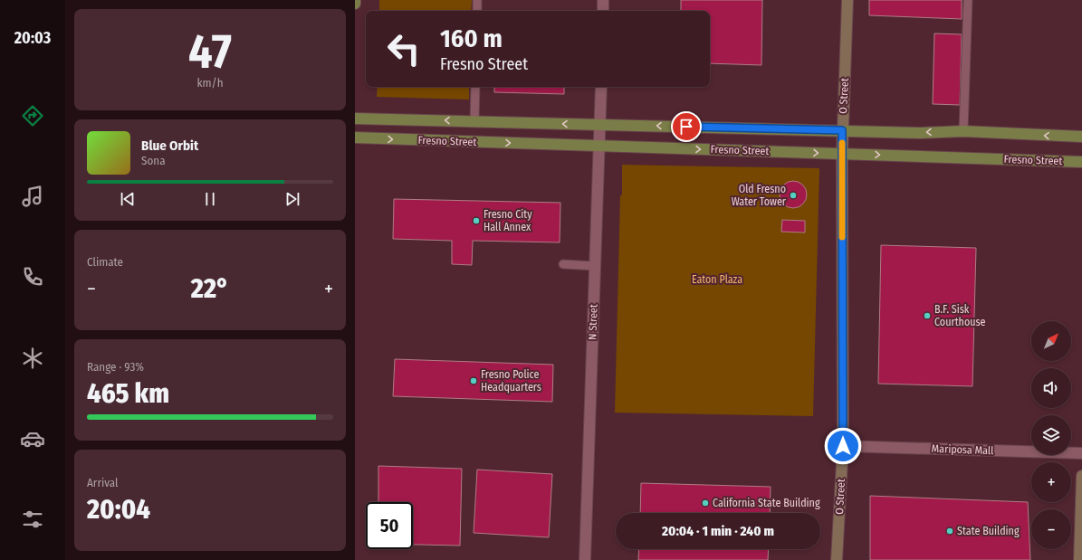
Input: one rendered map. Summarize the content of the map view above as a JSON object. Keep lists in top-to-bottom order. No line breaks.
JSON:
{"streets":{"main road":["O Street","Fresno Street"],"street":["N Street","Mariposa Mall"]},"crossings":[["O Street","Fresno Street"],["O Street","Mariposa Mall"],["Fresno Street","N Street"]],"parks":["Eaton Plaza"],"places":["Old Fresno Water Tower","Fresno City Hall Annex","B.F. Sisk Courthouse","Fresno Police Headquarters","California State Building","State Building"],"north":"top right","page":{"tabs":"20:03","tile":[["47","km/h"],"Climate",["Range · 93%","465 km"],["Arrival","20:04"]],"turn":["160 m","Fresno Street"],"song":["Blue Orbit","Sona"],"heat":["−","22°","+"],"map_buttons":["+","−"],"limit":"50","trip":"20:04 · 1 min · 240 m"}}
